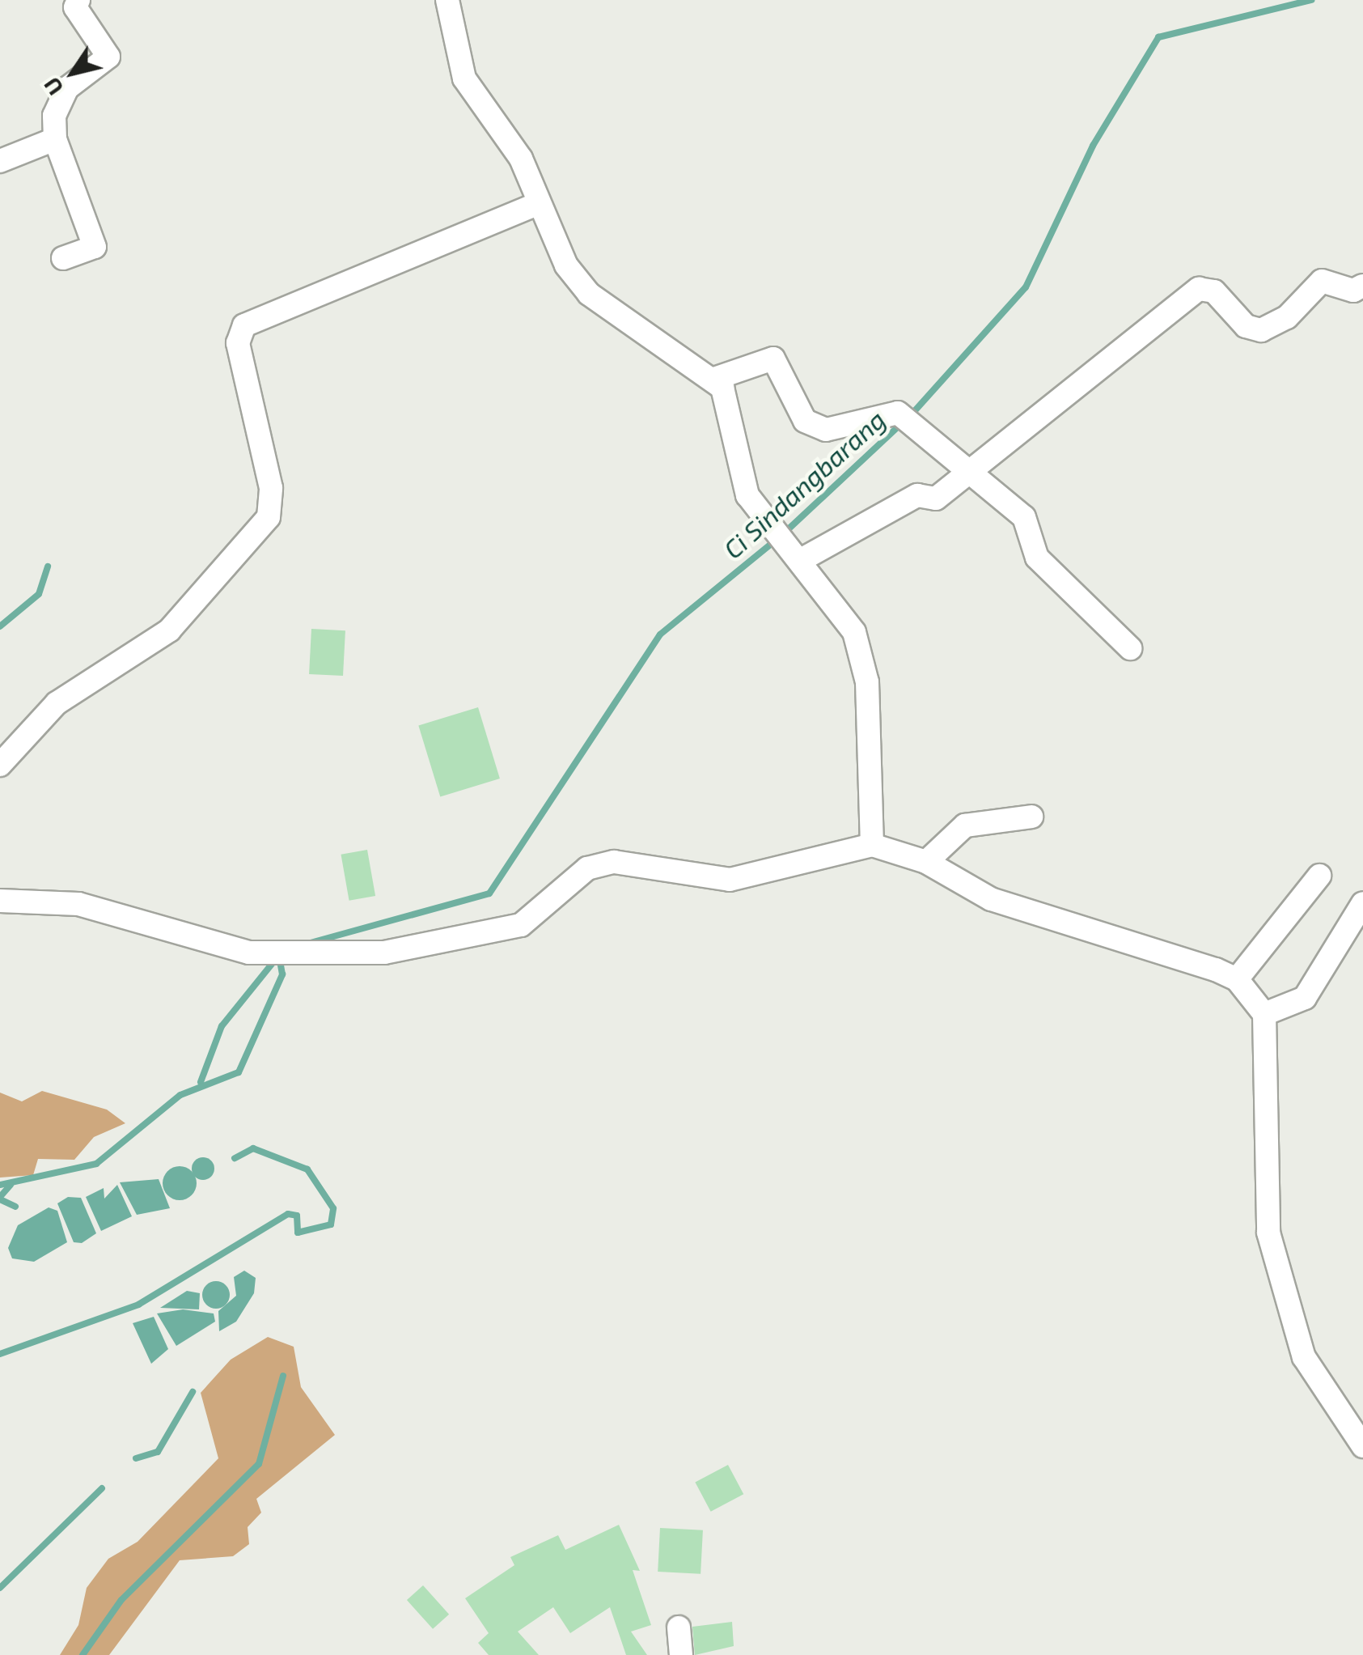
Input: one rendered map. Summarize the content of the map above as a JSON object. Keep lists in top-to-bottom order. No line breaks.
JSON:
{"water":["Ci Sindangbarang"],"north":"bottom left"}
